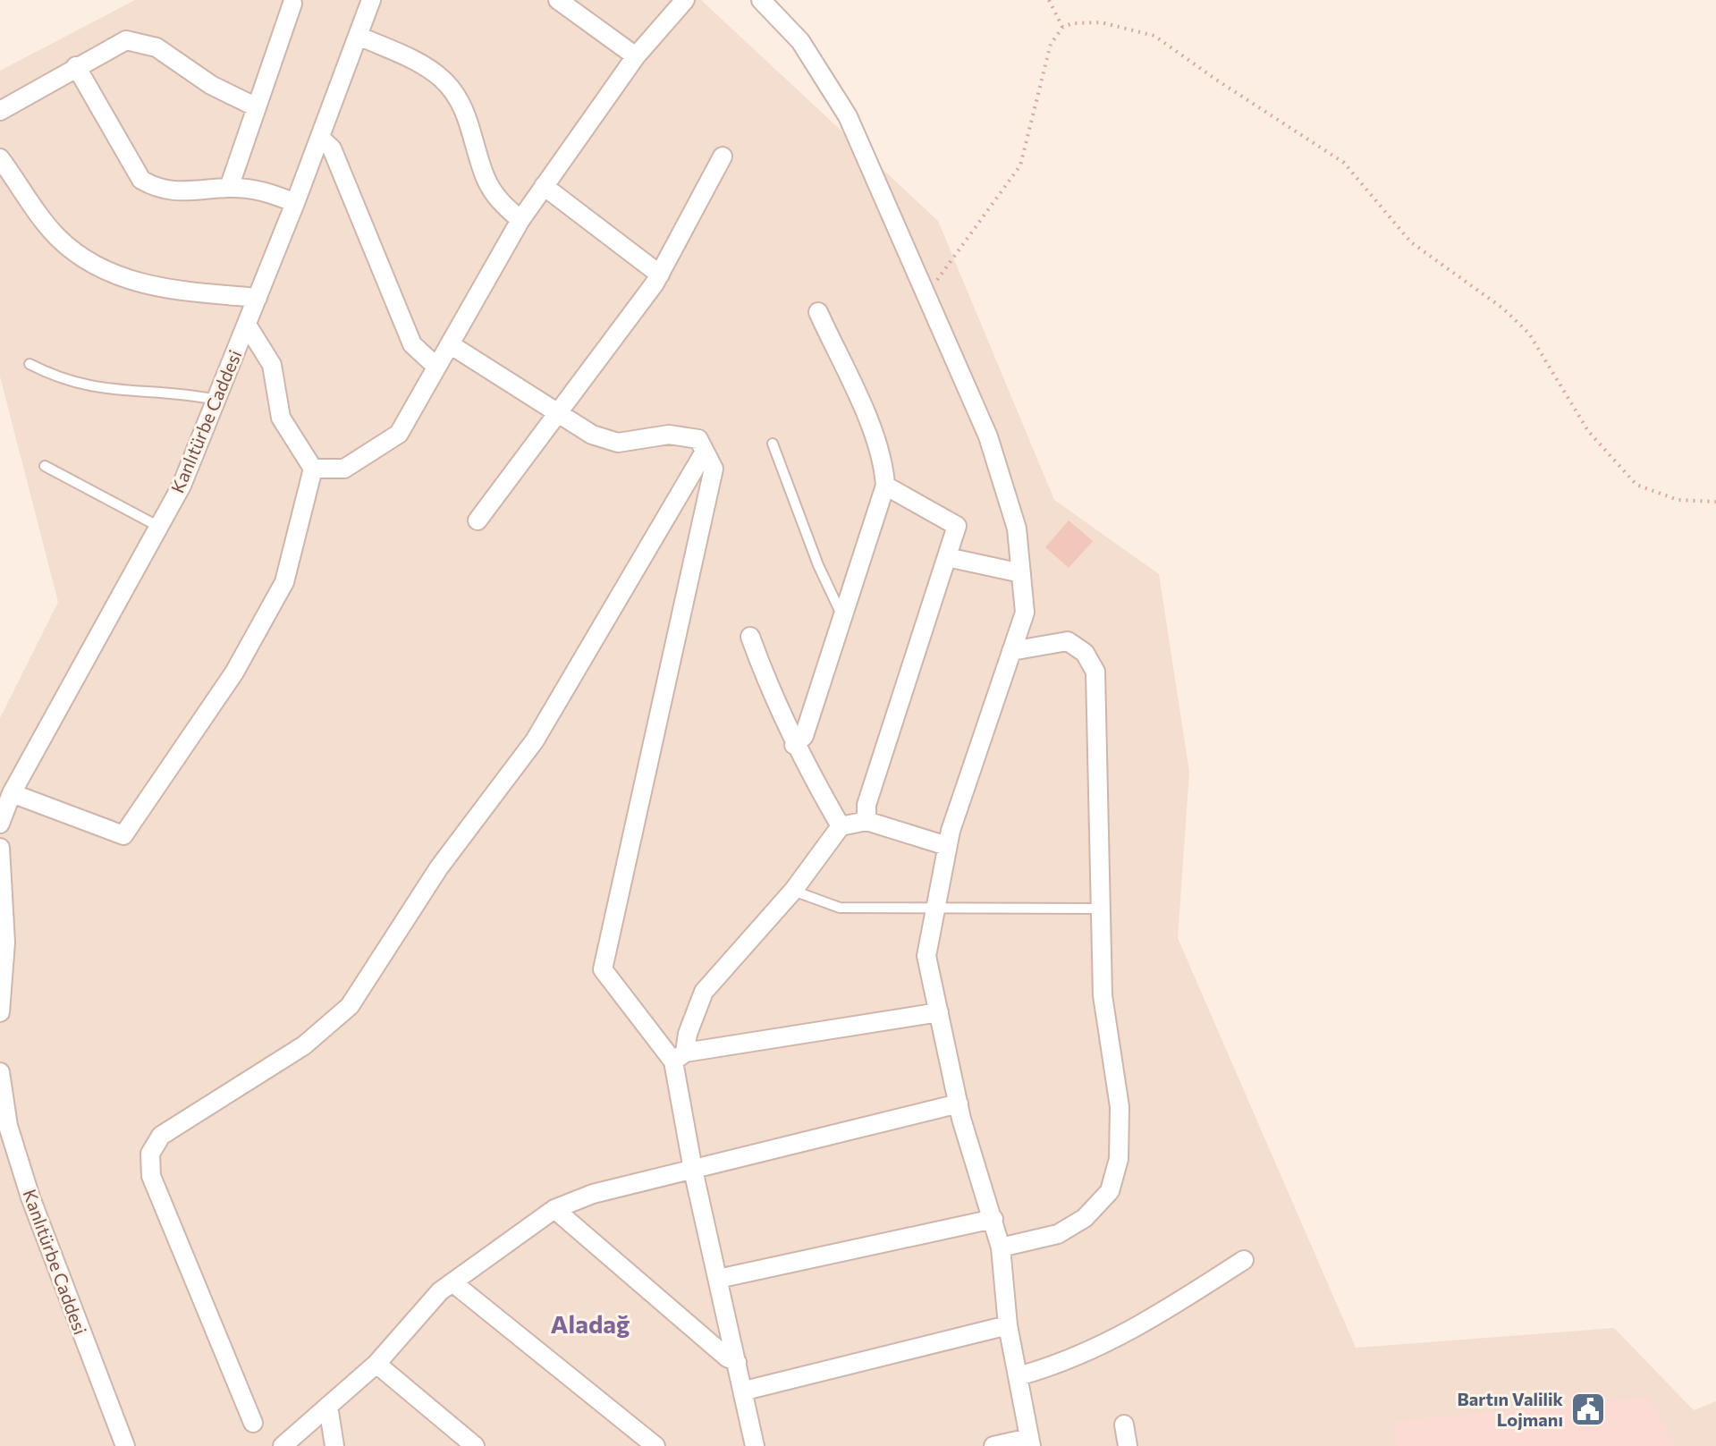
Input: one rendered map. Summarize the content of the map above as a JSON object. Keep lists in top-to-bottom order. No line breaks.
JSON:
{"streets":{"street":["Kanlıtürbe Caddesi"]},"districts":["Aladağ"],"places":{"public building":["Bartın Valilik Lojmanı"]}}
